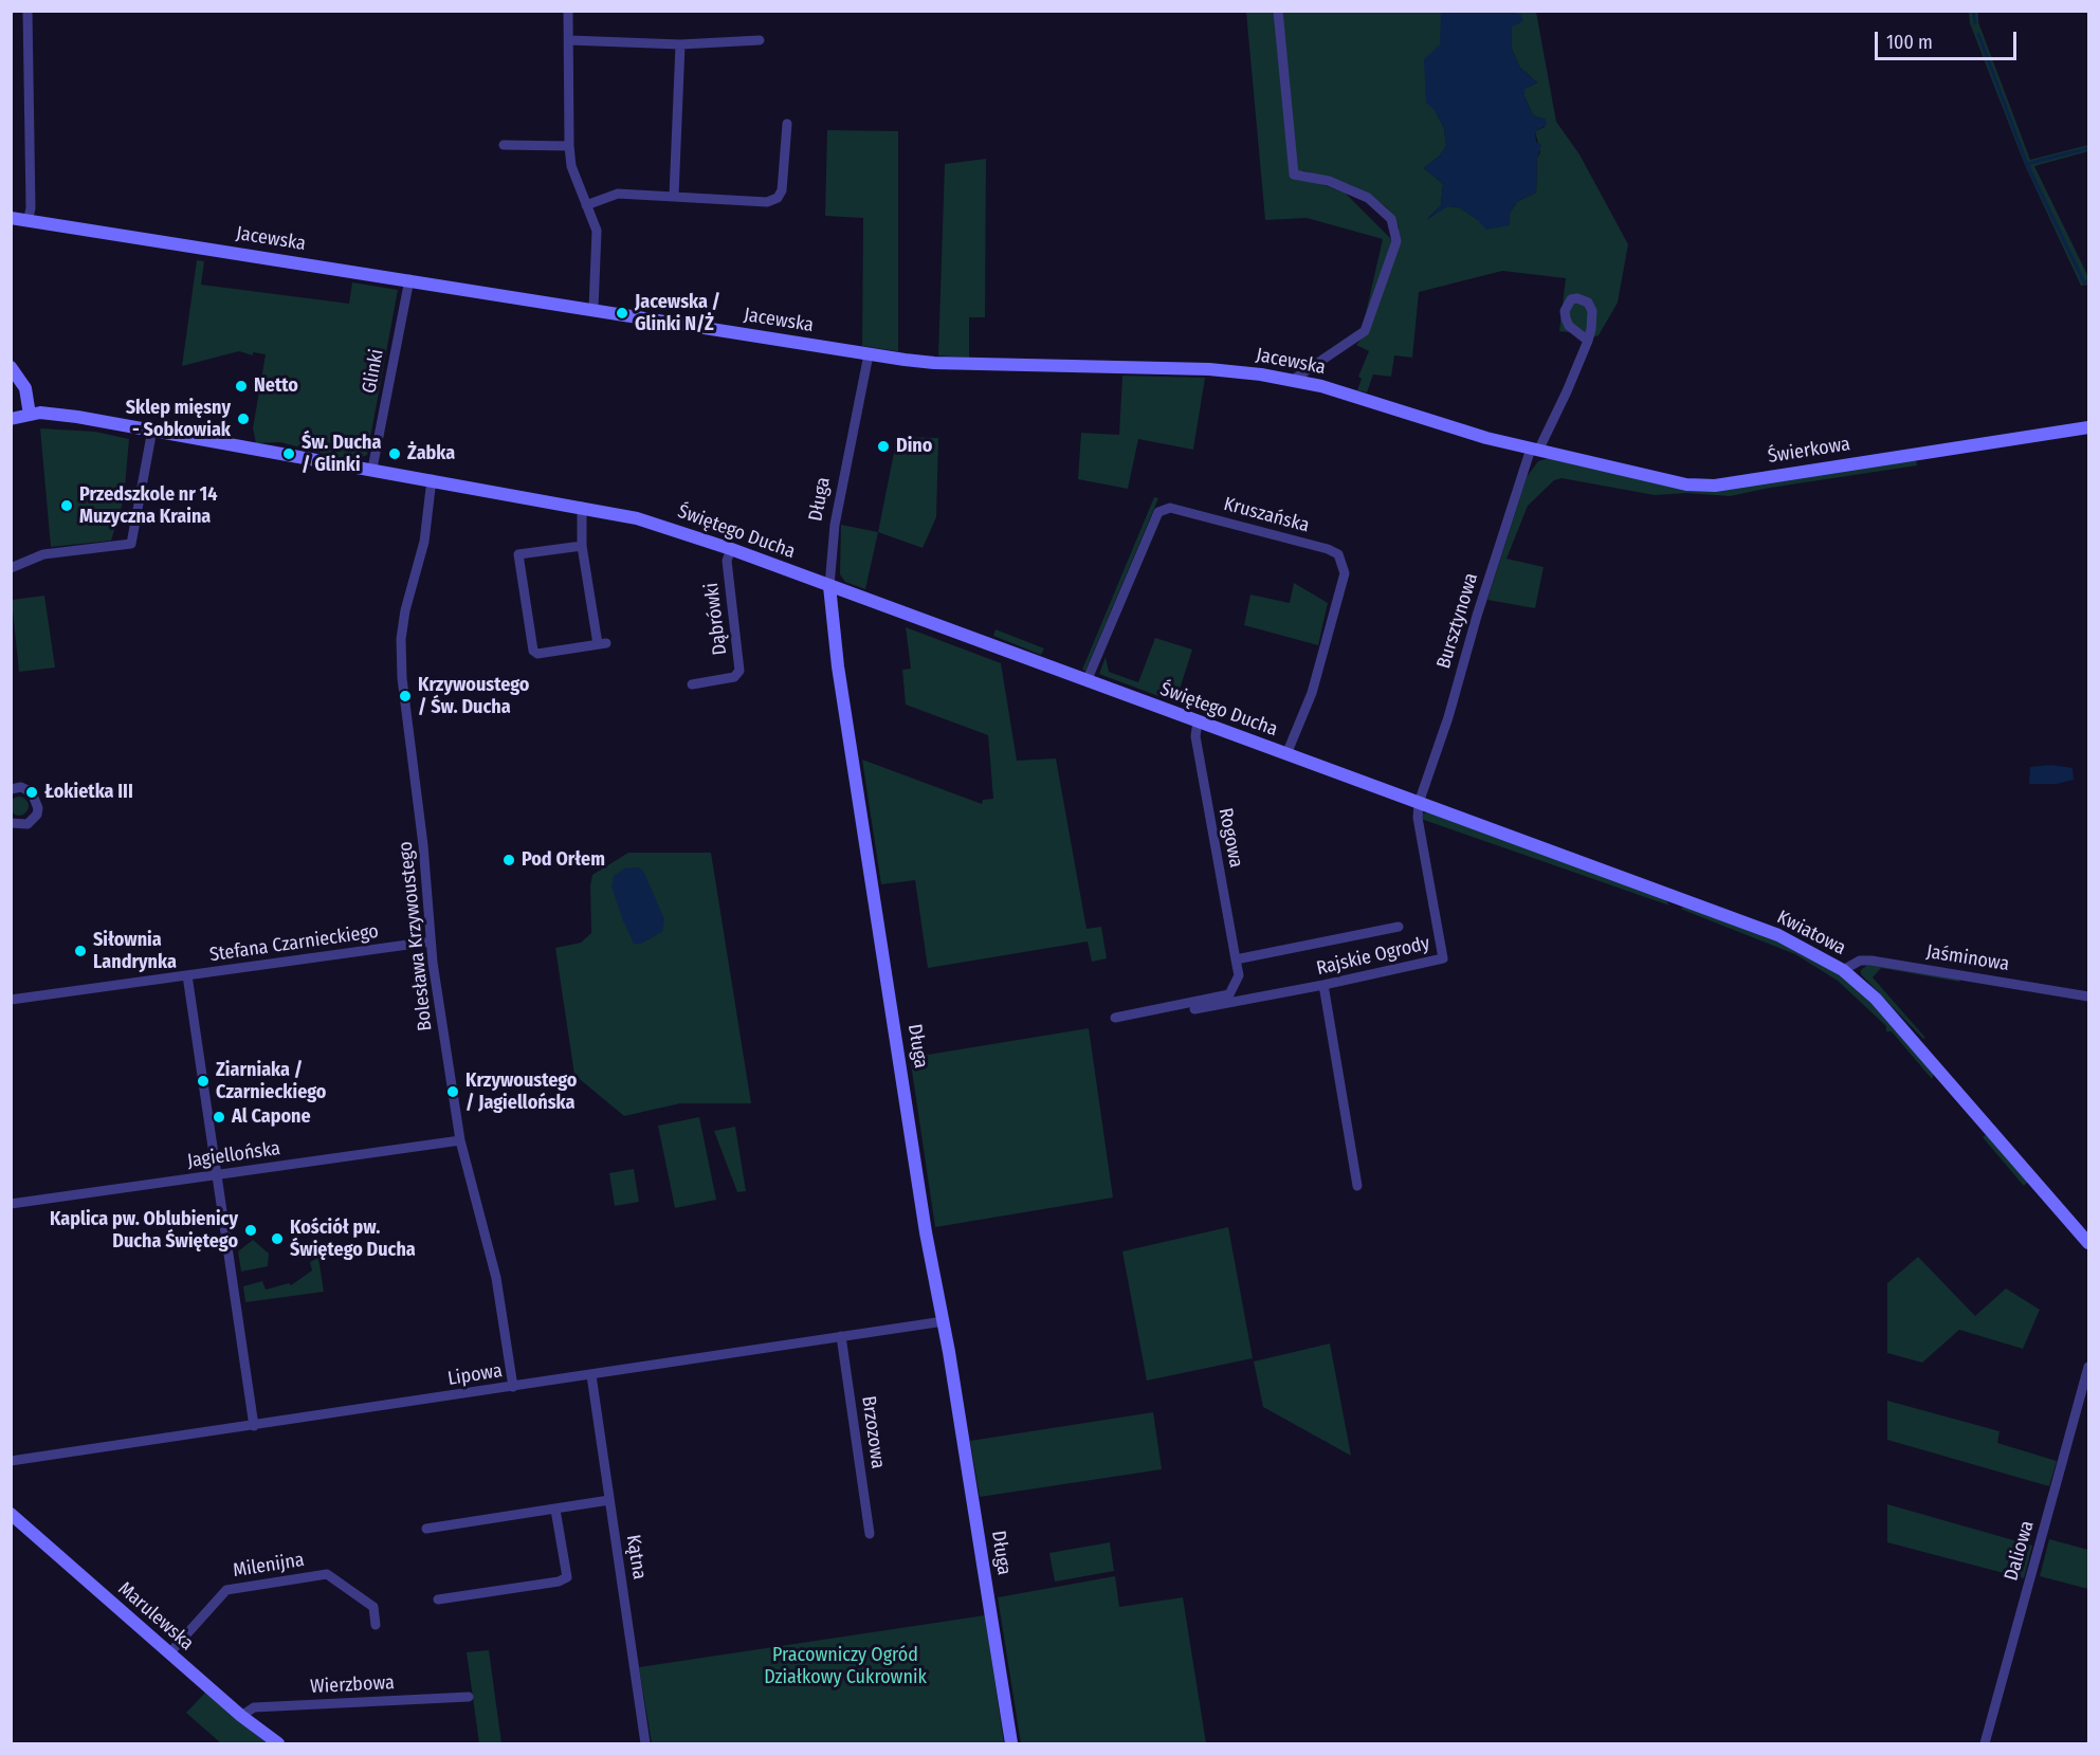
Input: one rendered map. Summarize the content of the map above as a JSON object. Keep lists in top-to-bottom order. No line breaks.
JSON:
{"streets":{"street":["Jacewska","Glinki","Świerkowa","Długa","Kruszańska","Świętego Ducha","Dąbrówki","Bursztynowa","Rogowa","Kwiatowa","Bolesława Krzywoustego","Stefana Czarnieckiego","Rajskie Ogrody","Jaśminowa","Jagiellońska","Lipowa","Brzozowa","Daliowa","Kątna","Milenijna","Marulewska","Wierzbowa"]},"crossings":[["Jacewska","Glinki"],["Jacewska","Świerkowa"],["Jacewska","Długa"],["Jacewska","Bursztynowa"],["Glinki","Świętego Ducha"],["Świerkowa","Bursztynowa"],["Długa","Świętego Ducha"],["Długa","Lipowa"],["Kruszańska","Świętego Ducha"],["Świętego Ducha","Dąbrówki"],["Świętego Ducha","Bursztynowa"],["Świętego Ducha","Rogowa"],["Świętego Ducha","Kwiatowa"],["Świętego Ducha","Bolesława Krzywoustego"],["Świętego Ducha","Rajskie Ogrody"],["Bursztynowa","Kwiatowa"],["Bursztynowa","Rajskie Ogrody"],["Kwiatowa","Rajskie Ogrody"],["Kwiatowa","Jaśminowa"],["Bolesława Krzywoustego","Stefana Czarnieckiego"],["Bolesława Krzywoustego","Jagiellońska"],["Bolesława Krzywoustego","Lipowa"],["Lipowa","Brzozowa"],["Lipowa","Kątna"],["Milenijna","Marulewska"],["Marulewska","Wierzbowa"]],"parks":["Pracowniczy Ogród Działkowy Cukrownik"],"places":["Jacewska / Glinki N/Ż","Netto","Sklep mięsny - Sobkowiak","Dino","Św. Ducha / Glinki","Żabka","Przedszkole nr 14 Muzyczna Kraina","Krzywoustego / Św. Ducha","Łokietka III","Pod Orłem","Siłownia Landrynka","Ziarniaka / Czarnieckiego","Krzywoustego / Jagiellońska","Al Capone","Kaplica pw. Oblubienicy Ducha Świętego","Kościół pw. Świętego Ducha"],"scale_bar":"100 m"}
